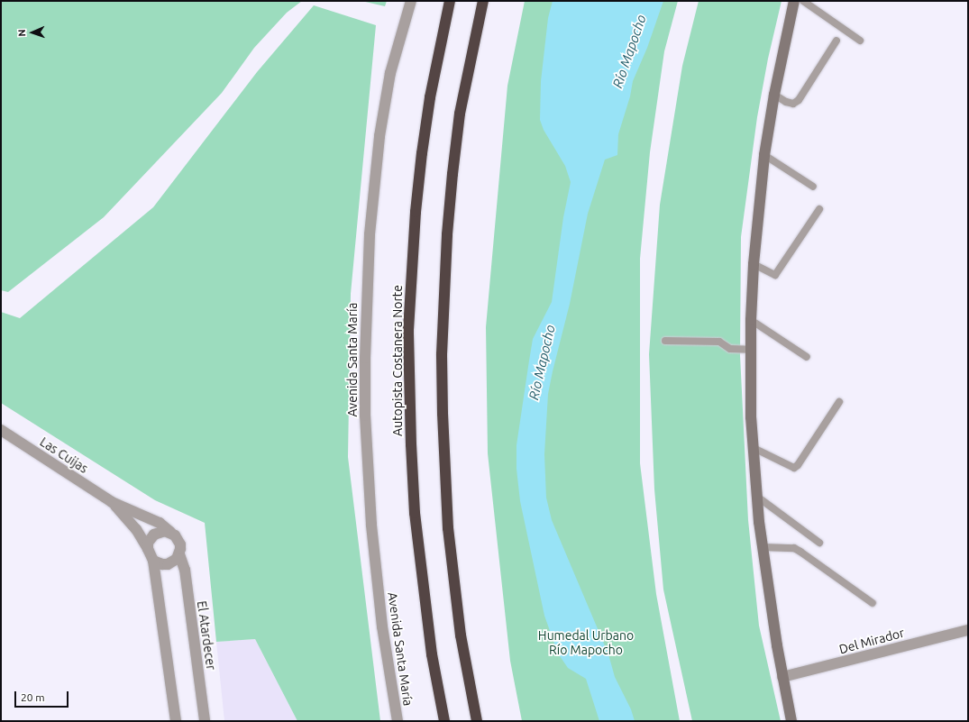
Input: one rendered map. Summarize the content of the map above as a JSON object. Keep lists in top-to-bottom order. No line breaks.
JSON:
{"streets":{"highway":["Autopista Costanera Norte"],"street":["Avenida Santa María","Las Cuijas","El Atardecer","Del Mirador"]},"crossings":[["Las Cuijas","El Atardecer"]],"water":["Río Mapocho"],"parks":["Humedal Urbano Río Mapocho"],"scale_bar":"20 m","north":"left"}
